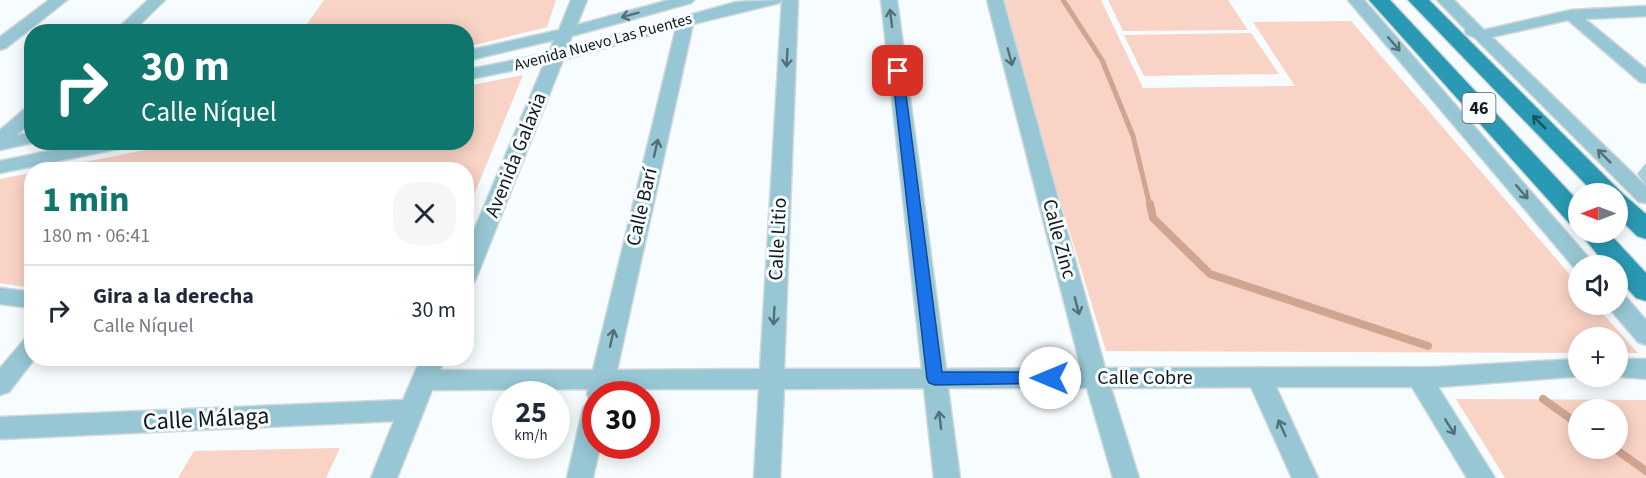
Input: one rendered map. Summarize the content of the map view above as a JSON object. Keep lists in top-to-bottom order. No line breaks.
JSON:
{"streets":{"main road":["46"],"street":["Avenida Nuevo Las Puentes","Avenida Galaxia","Calle Barí","Calle Litio","Calle Zinc","Calle Cobre","Calle Málaga"]},"crossings":[["Avenida Nuevo Las Puentes","Avenida Galaxia"],["Avenida Nuevo Las Puentes","Calle Barí"],["Calle Litio","Calle Cobre"],["Calle Zinc","Calle Cobre"]],"one_way":["Calle Barí"],"north":"left","page":{"turn":["30 m","Calle Níquel"],"heading":["1 min","180 m · 06:41"],"map_buttons":["+","−"],"list":[{"name":"Gira a la derecha","note":"Calle Níquel","value":"30 m"}],"speed":"25 km/h","limit":"30"}}
